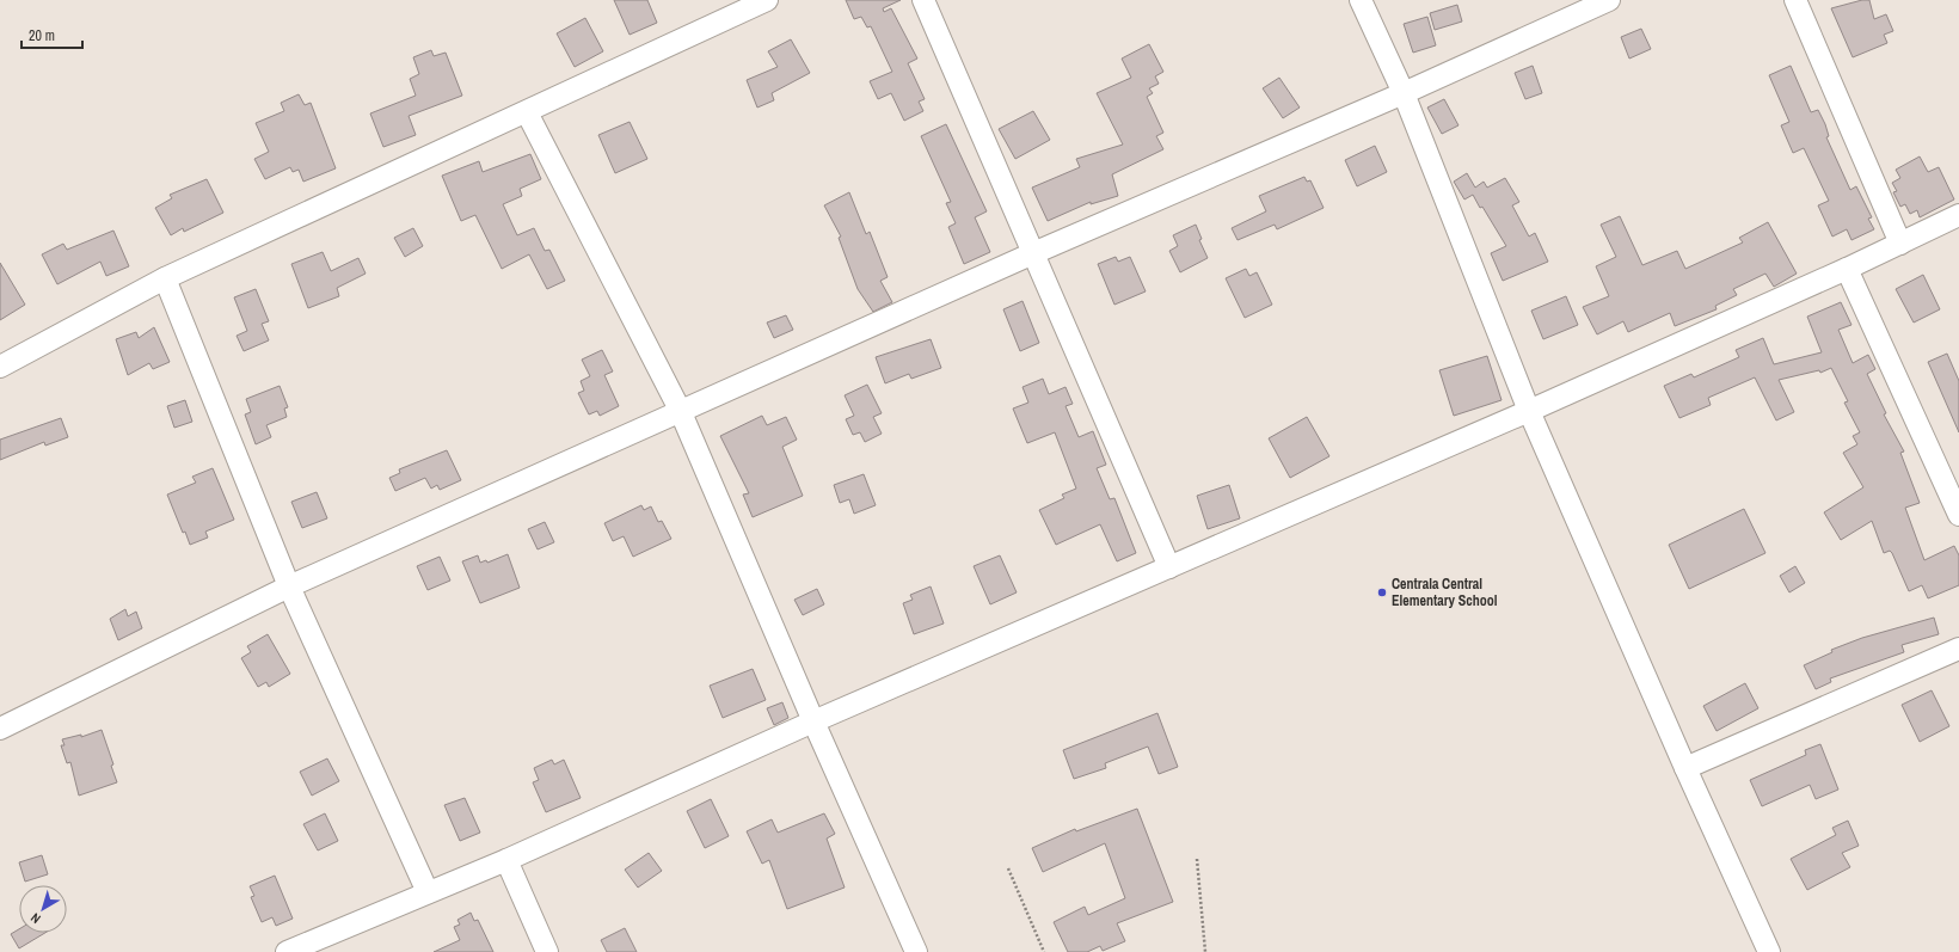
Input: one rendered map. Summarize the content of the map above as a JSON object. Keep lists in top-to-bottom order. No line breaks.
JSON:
{"places":["Centrala Central Elementary School"],"scale_bar":"20 m","north":"bottom left"}
